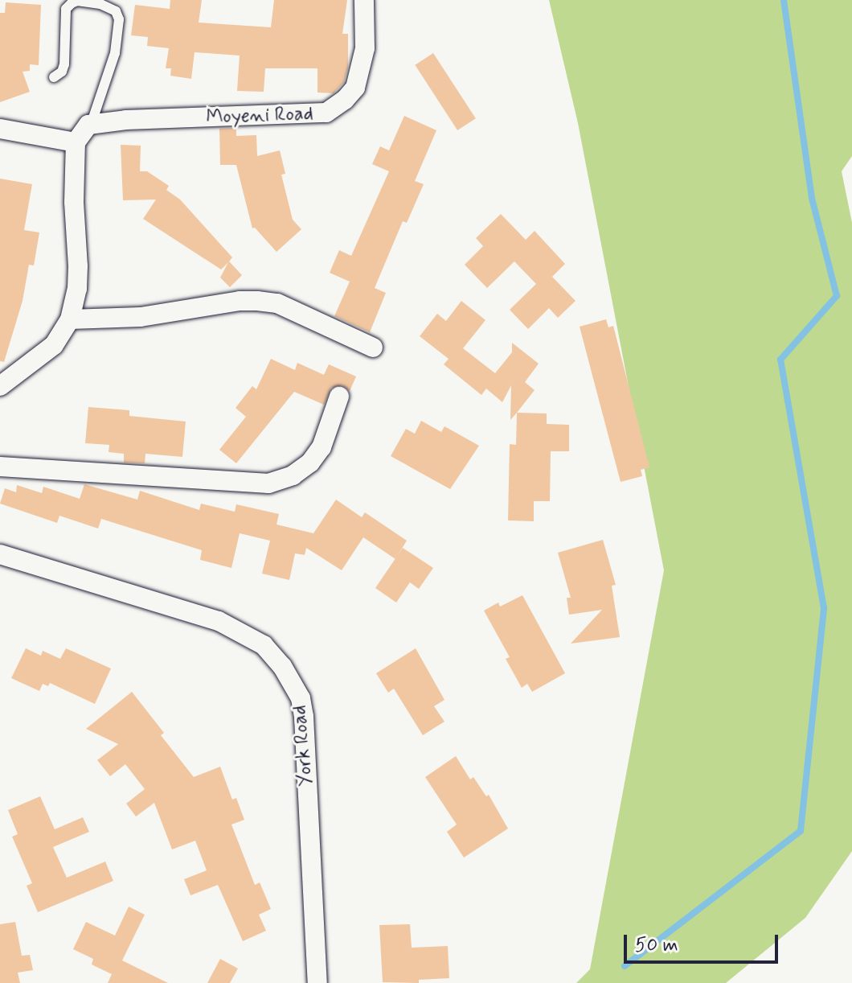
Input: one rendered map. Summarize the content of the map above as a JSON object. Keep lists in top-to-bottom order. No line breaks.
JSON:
{"streets":{"street":["Moyeni Road","York Road"]},"scale_bar":"50 m"}
